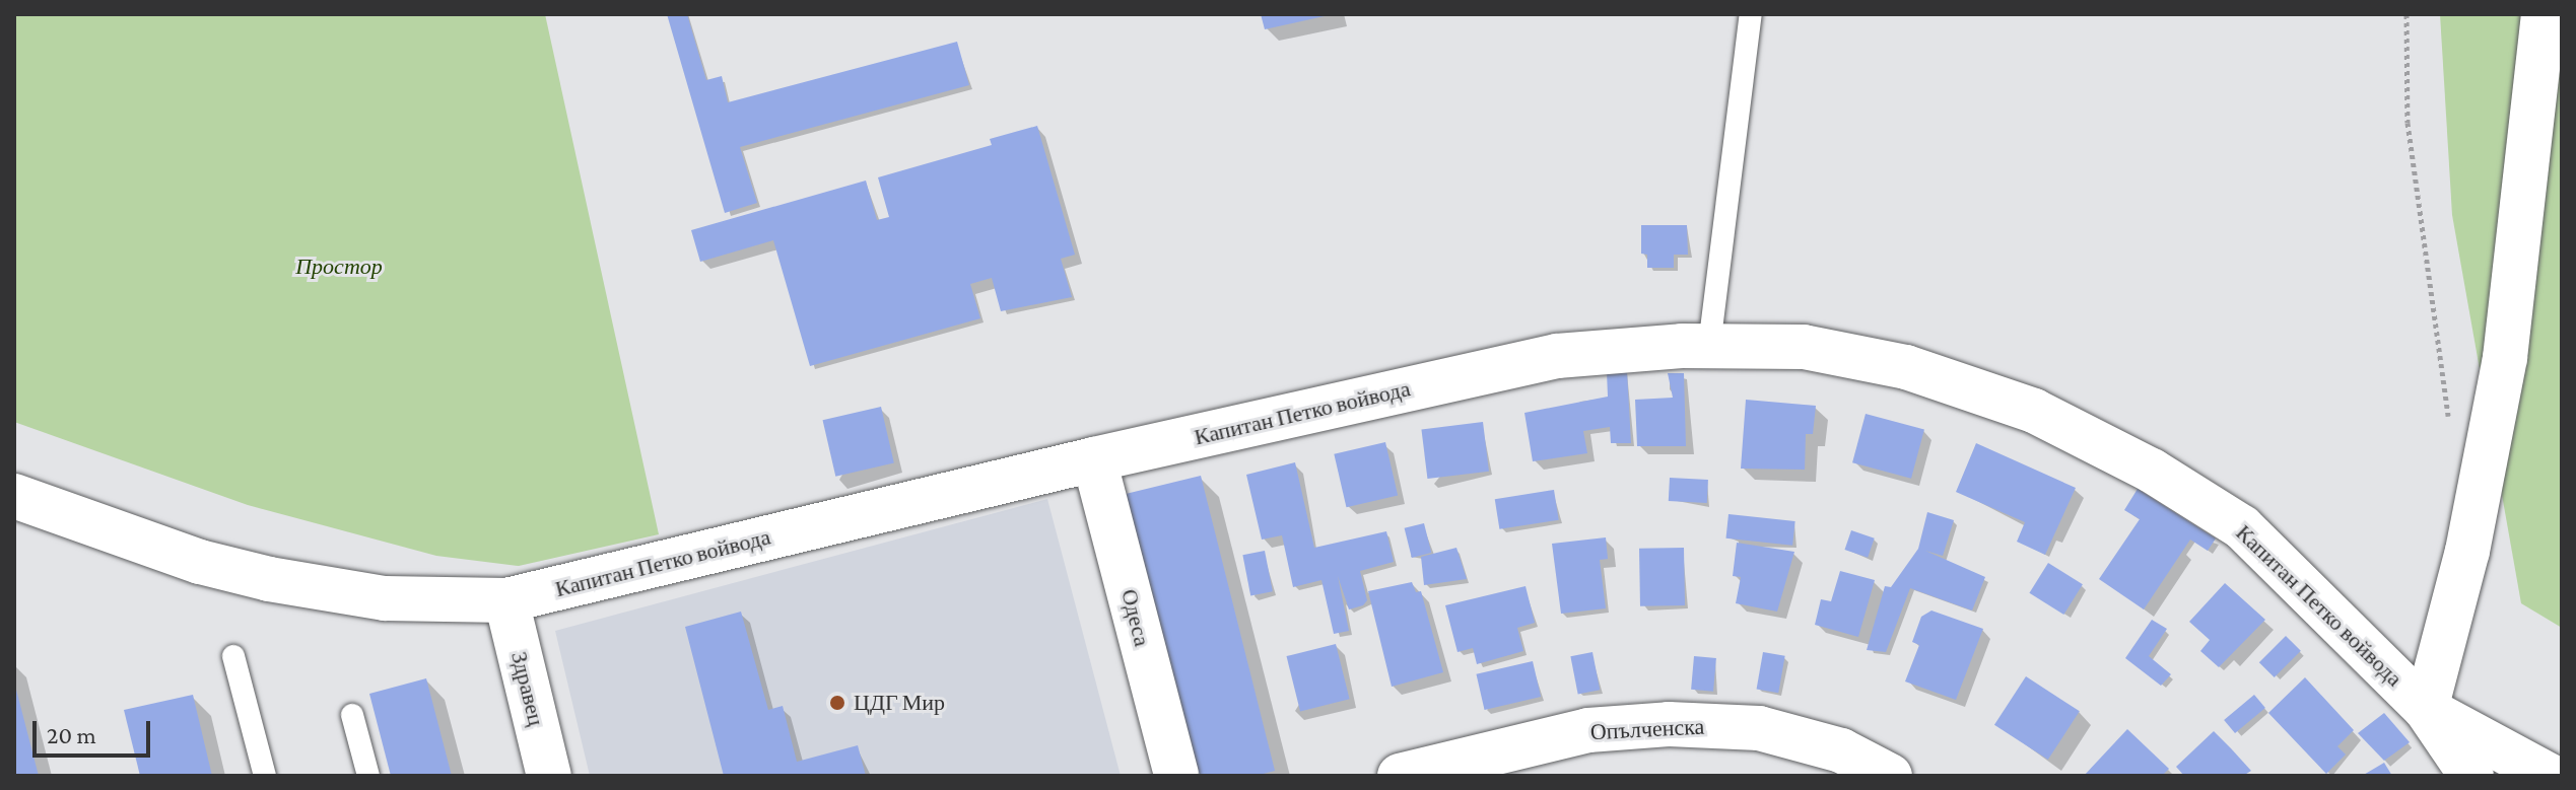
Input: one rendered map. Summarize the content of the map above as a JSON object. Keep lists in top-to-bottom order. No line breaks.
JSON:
{"streets":{"street":["Капитан Петко войвода","Одеса","Здравец","Опълченска"]},"crossings":[["Капитан Петко войвода","Одеса"],["Капитан Петко войвода","Здравец"]],"parks":["Простор"],"places":["ЦДГ Мир"],"scale_bar":"20 m"}
